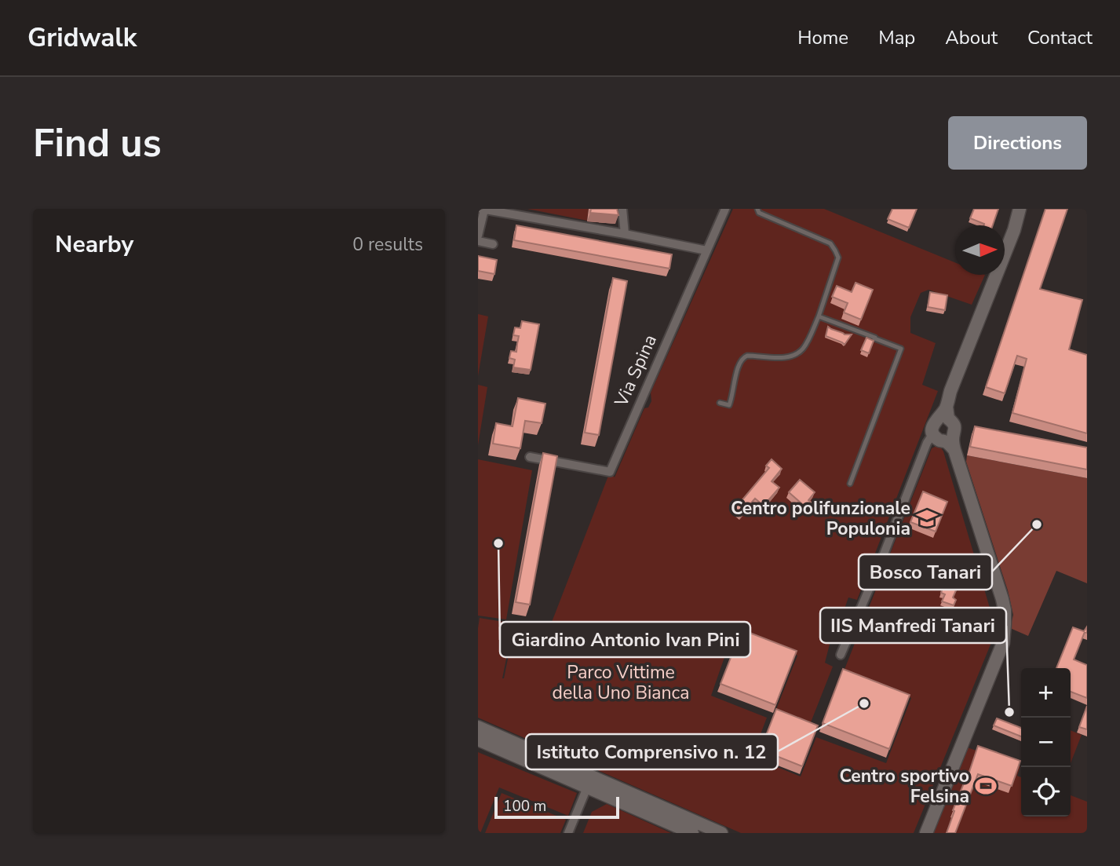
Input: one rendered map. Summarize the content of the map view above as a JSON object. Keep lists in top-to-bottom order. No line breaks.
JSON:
{"streets":{"street":["Via Spina"]},"parks":["Parco Vittime della Uno Bianca"],"places":{"school or university":["Centro polifunzionale Populonia"],"other":["Bosco Tanari","Giardino Antonio Ivan Pini","Istituto Comprensivo n. 12","IIS Manfredi Tanari"],"sports":["Centro sportivo Felsina"]},"scale_bar":"100 m","north":"right","page":{"header":"Gridwalk","nav":["Home","Map","About","Contact"],"buttons":"Directions","title":"Find us","heading":["Nearby","0 results"],"map_buttons":["+","−"],"scale":"100 m"}}
